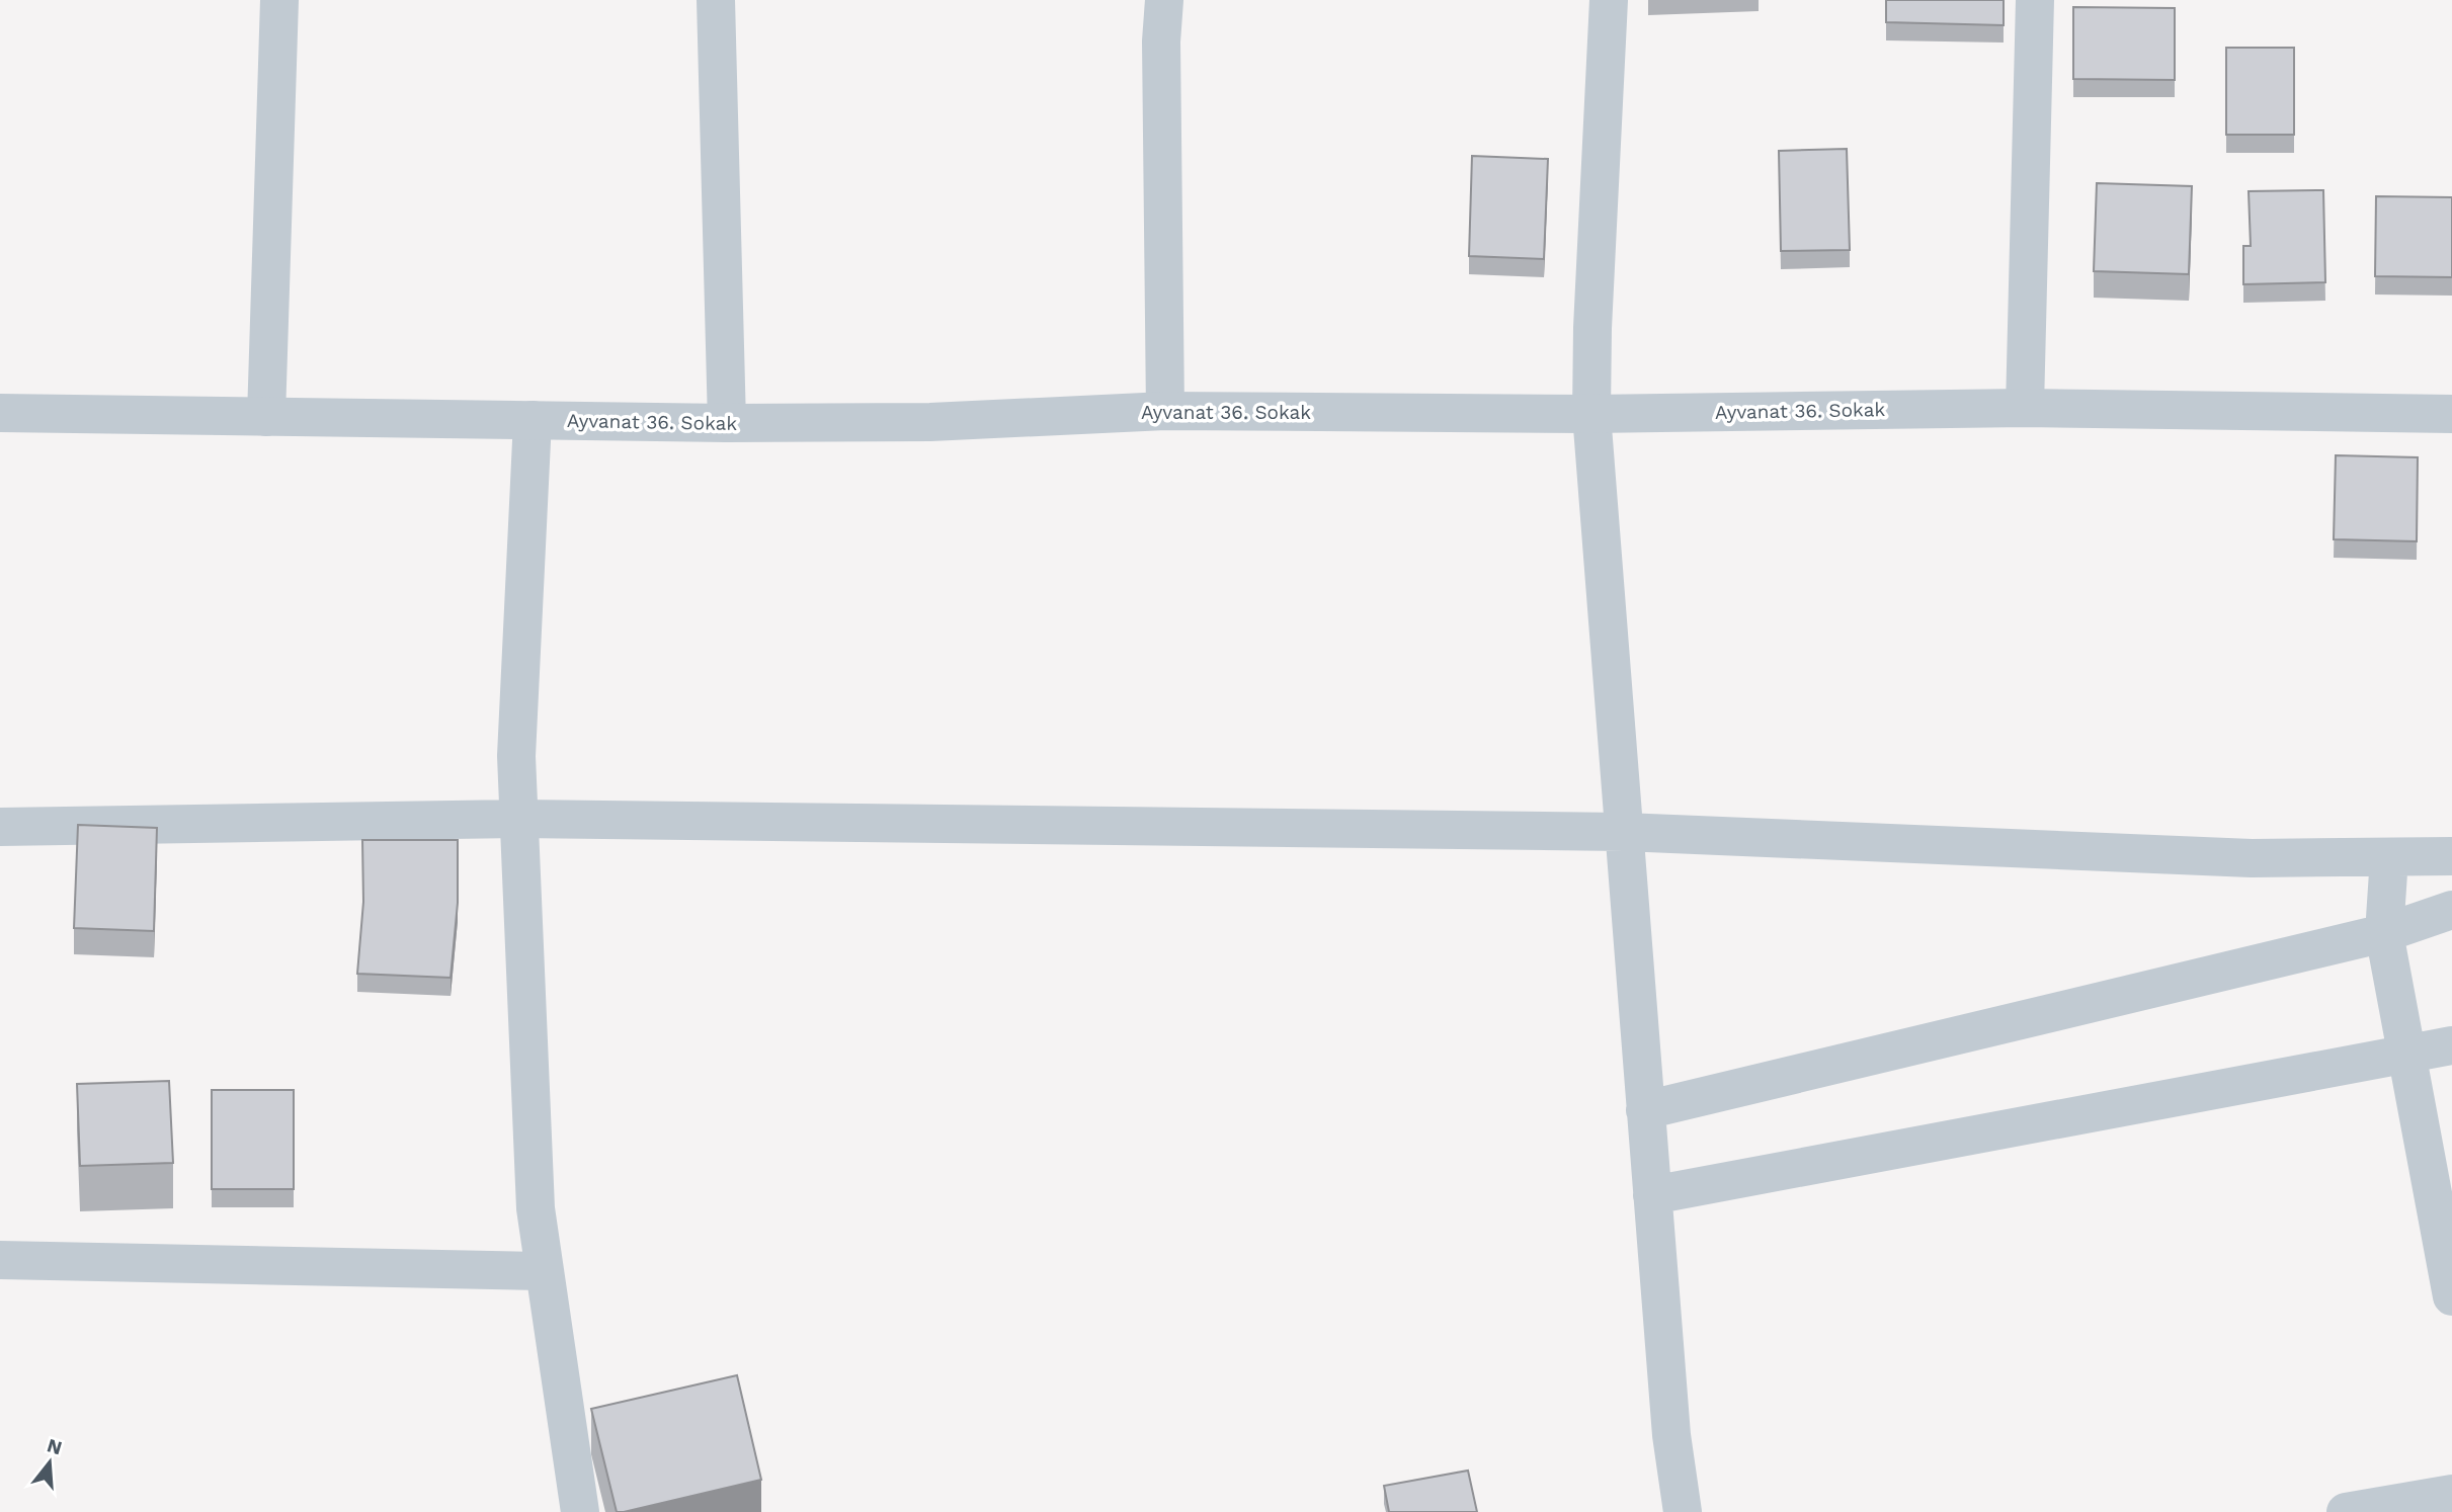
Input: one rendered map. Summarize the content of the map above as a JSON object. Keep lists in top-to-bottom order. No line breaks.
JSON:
{"streets":{"street":["Ayvanat 36. Sokak"]},"north":"top"}
